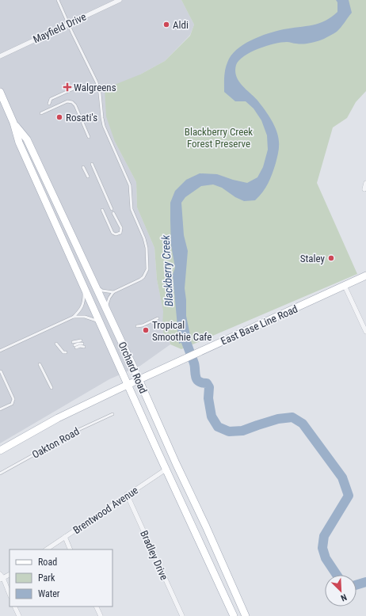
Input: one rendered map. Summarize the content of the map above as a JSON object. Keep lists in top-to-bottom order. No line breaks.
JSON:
{"streets":{"main road":["East Base Line Road","Orchard Road"],"street":["Mayfield Drive","Brentwood Avenue","Bradley Drive"],"lane":["Oakton Road"]},"crossings":[["East Base Line Road","Orchard Road"],["Orchard Road","Brentwood Avenue"],["Brentwood Avenue","Bradley Drive"]],"water":["Blackberry Creek"],"parks":["Blackberry Creek Forest Preserve"],"places":{"other":["Aldi","Rosati's","Staley","Tropical Smoothie Cafe"],"health":["Walgreens"]},"legend":["Road","Park","Water"],"north":"bottom right"}
